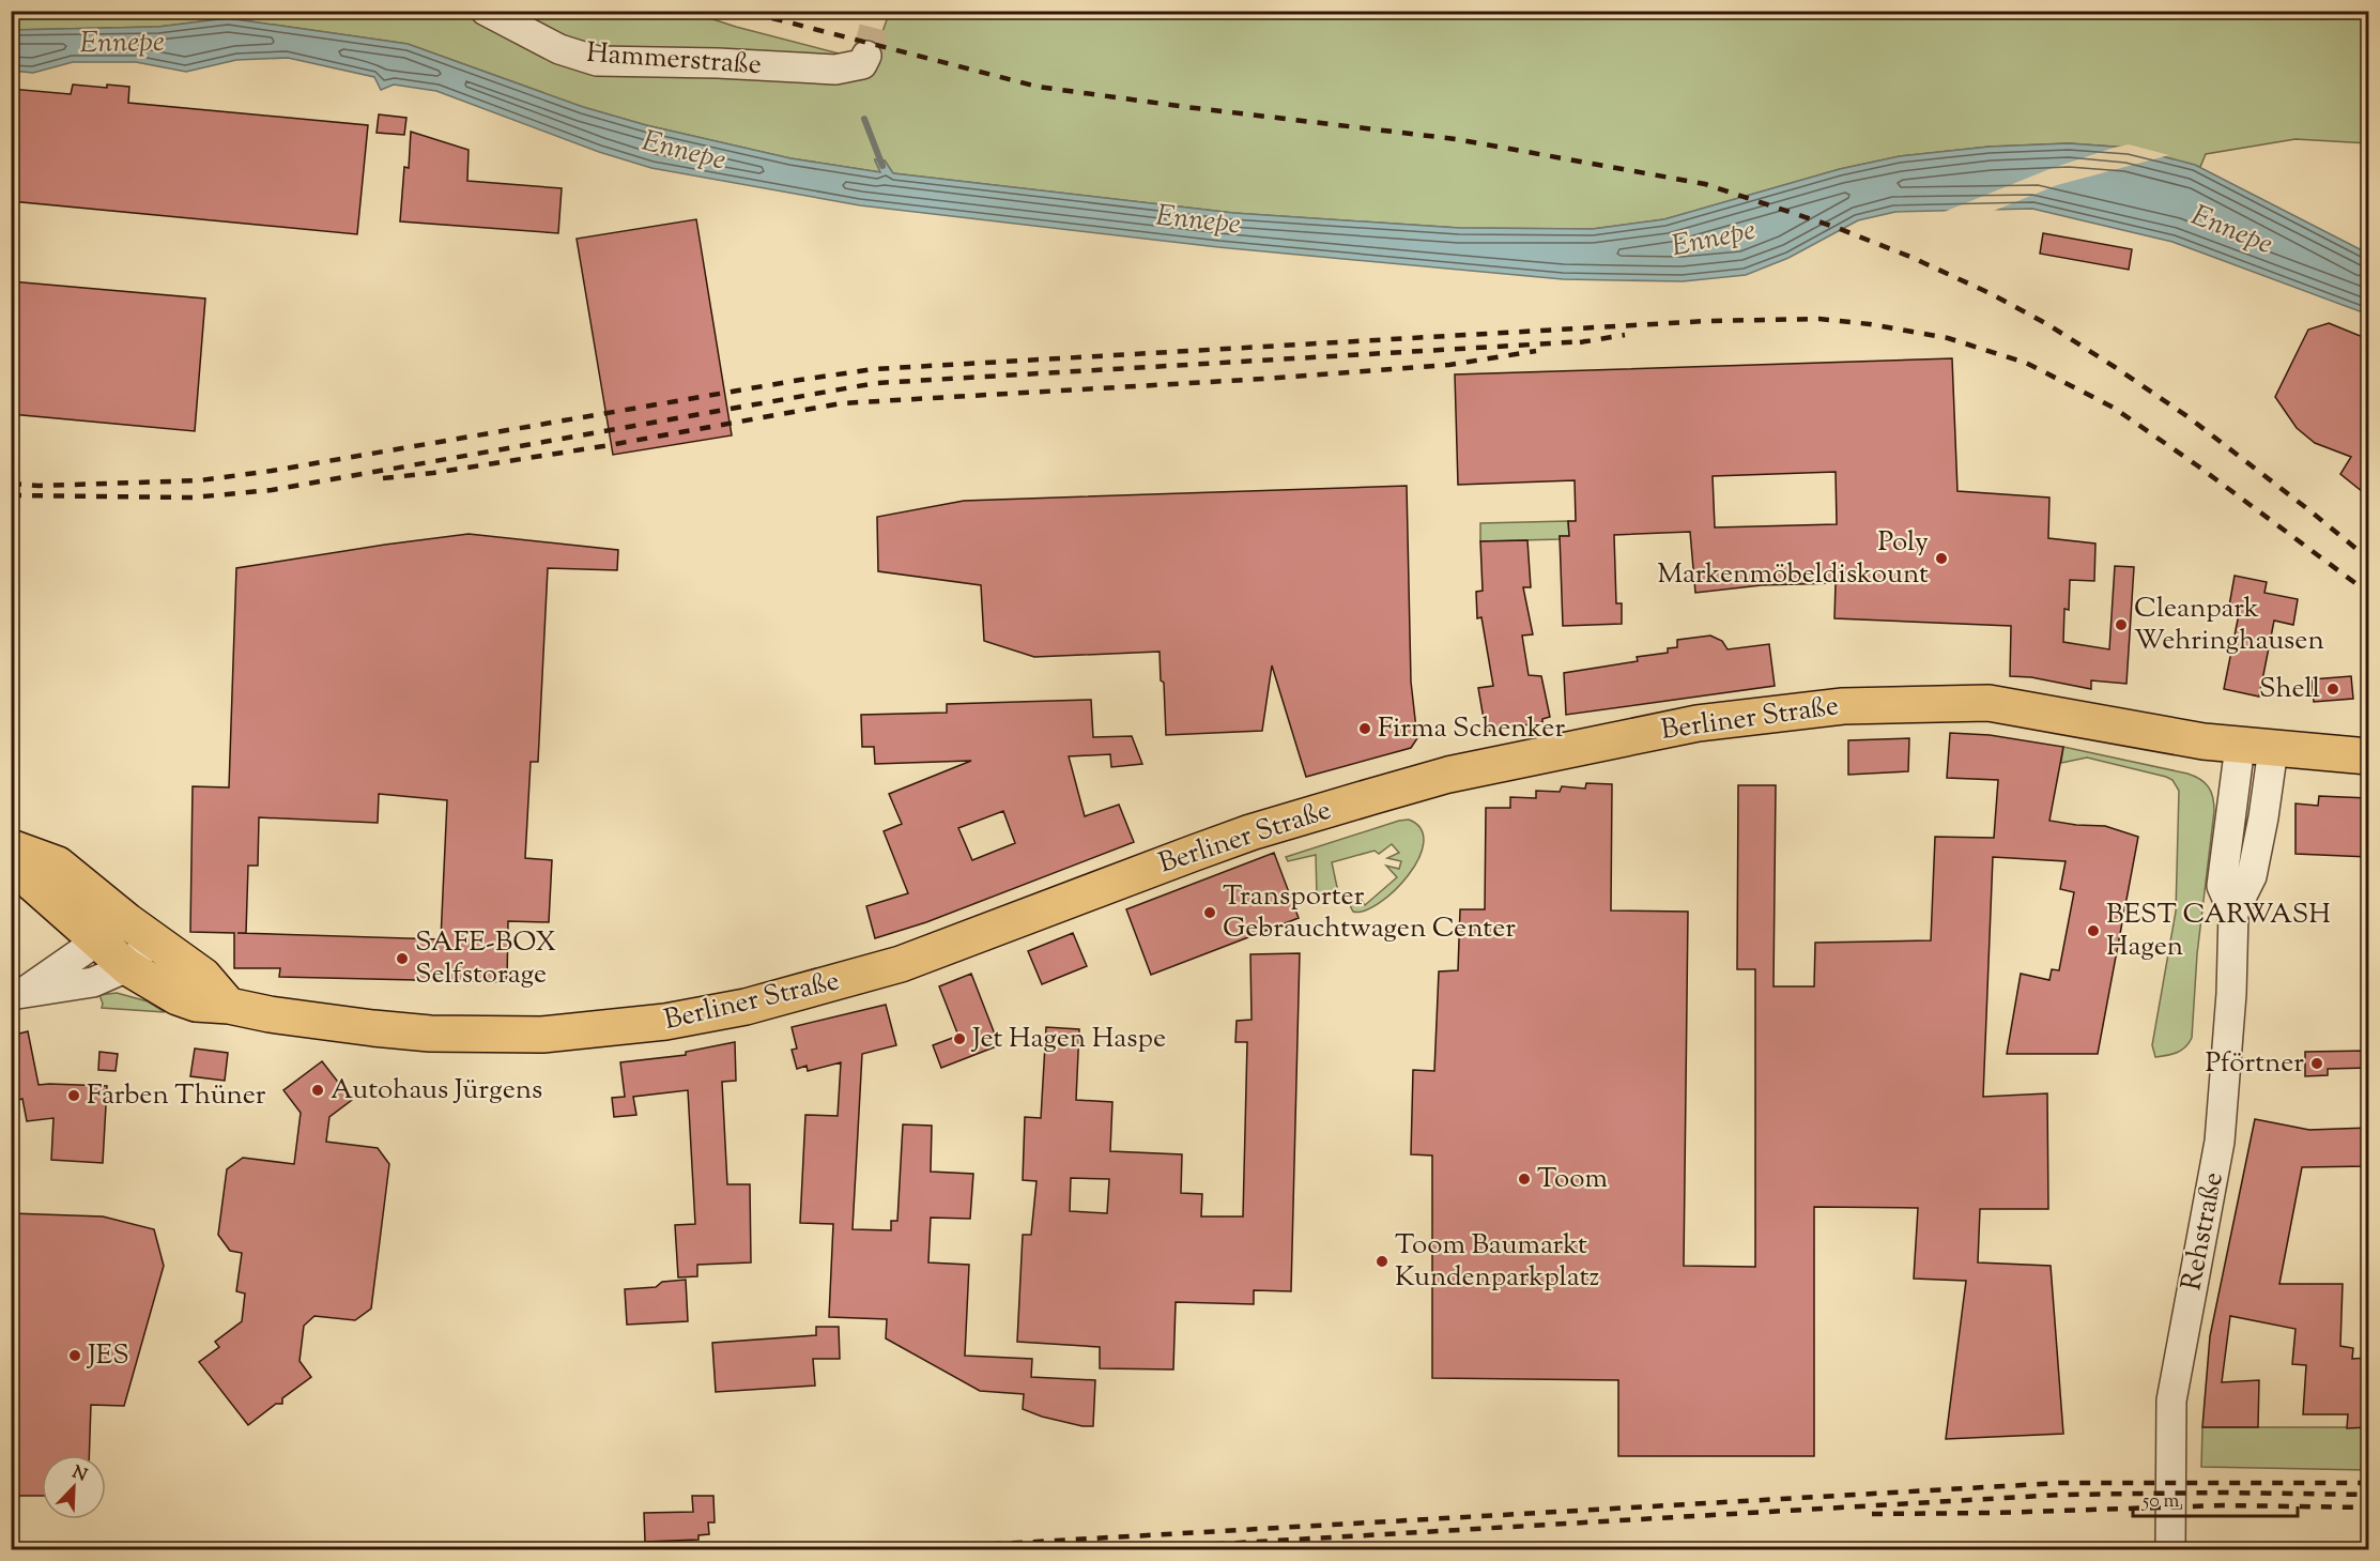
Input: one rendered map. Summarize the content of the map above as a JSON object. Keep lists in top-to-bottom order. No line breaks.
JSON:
{"streets":{"main road":["Berliner Straße"],"street":["Hammerstraße","Rehstraße"]},"crossings":[["Berliner Straße","Rehstraße"]],"water":["Ennepe"],"places":["Poly Markenmöbeldiskount","Cleanpark Wehringhausen","Shell","Firma Schenker","Transporter Gebrauchtwagen Center","BEST CARWASH Hagen","SAFE-BOX Selfstorage","Jet Hagen Haspe","Pförtner","Autohaus Jürgens","Farben Thüner","Toom","Toom Baumarkt Kundenparkplatz","JES"],"scale_bar":"50 m","north":"top right"}
